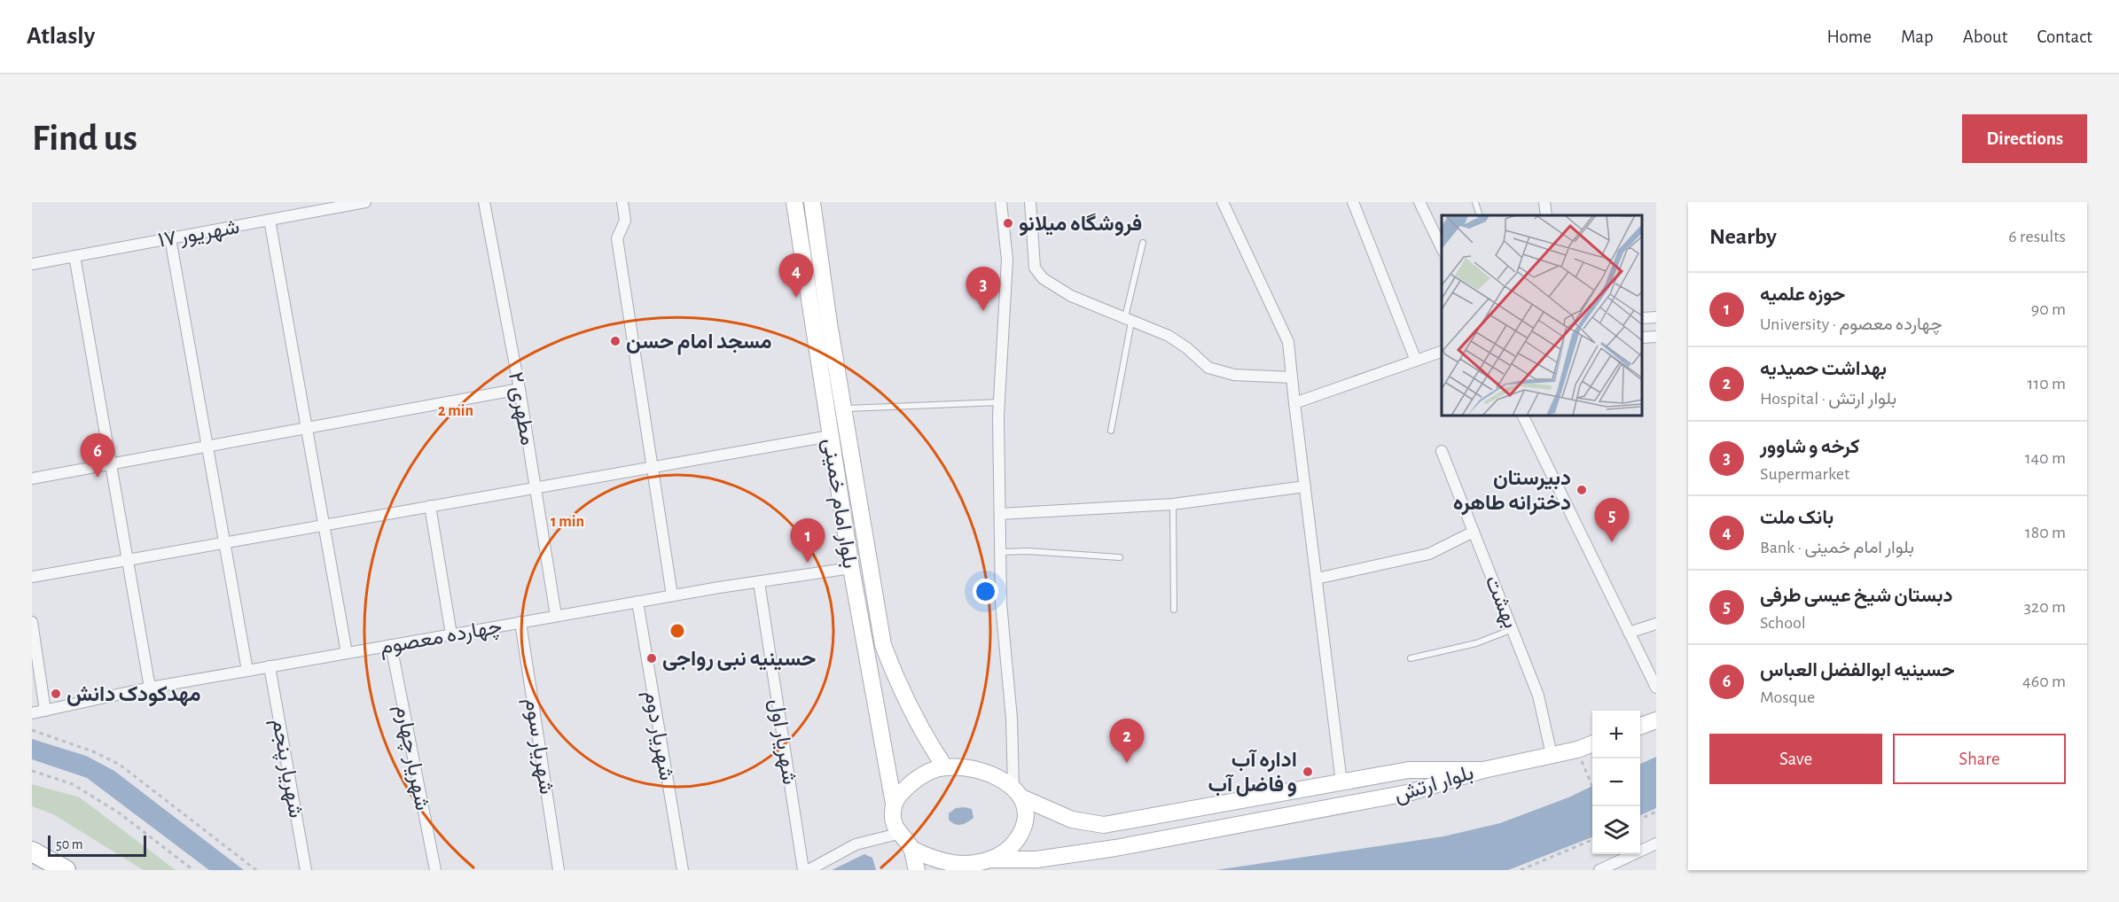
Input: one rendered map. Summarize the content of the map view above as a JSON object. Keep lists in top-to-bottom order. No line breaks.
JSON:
{"streets":{"main road":["بلوار امام خمینی","بلوار ارتش"],"street":["۱۷ شهریور","مطهری ۲","بهشت","چهارده معصوم","شهریار دوم","شهریار اول","شهریار سوم","شهریار چهارم","شهریار پنجم"]},"crossings":[["مطهری ۲","چهارده معصوم"],["بلوار امام خمینی","چهارده معصوم"],["بلوار امام خمینی","بلوار ارتش"],["چهارده معصوم","شهریار دوم"],["چهارده معصوم","شهریار اول"],["چهارده معصوم","شهریار سوم"],["چهارده معصوم","شهریار چهارم"],["چهارده معصوم","شهریار پنجم"]],"places":["فروشگاه میلانو","مسجد امام حسن","دبیرستان دخترانه طاهره","حسینیه نبی رواجی","مهدکودک دانش","اداره آب و فاضل آب"],"scale_bar":"50 m","page":{"header":"Atlasly","nav":["Home","Map","About","Contact"],"buttons":["Directions",["Save","Share"]],"title":"Find us","heading":["Nearby","6 results"],"pins":["4","3","6","5","1","2"],"list":[{"mark":"1","name":"حوزه علمیه","note":"University · چهارده معصوم","value":"90 m"},{"mark":"2","name":"بهداشت حمیدیه","note":"Hospital · بلوار ارتش","value":"110 m"},{"mark":"3","name":"کرخه و شاوور","note":"Supermarket","value":"140 m"},{"mark":"4","name":"بانک ملت","note":"Bank · بلوار امام خمینی","value":"180 m"},{"mark":"5","name":"دبستان شیخ عیسی طرفی","note":"School","value":"320 m"},{"mark":"6","name":"حسینیه ابوالفضل العباس","note":"Mosque","value":"460 m"}],"map_buttons":["+","−"],"scale":"50 m"},"rings":["2 min","1 min"]}
